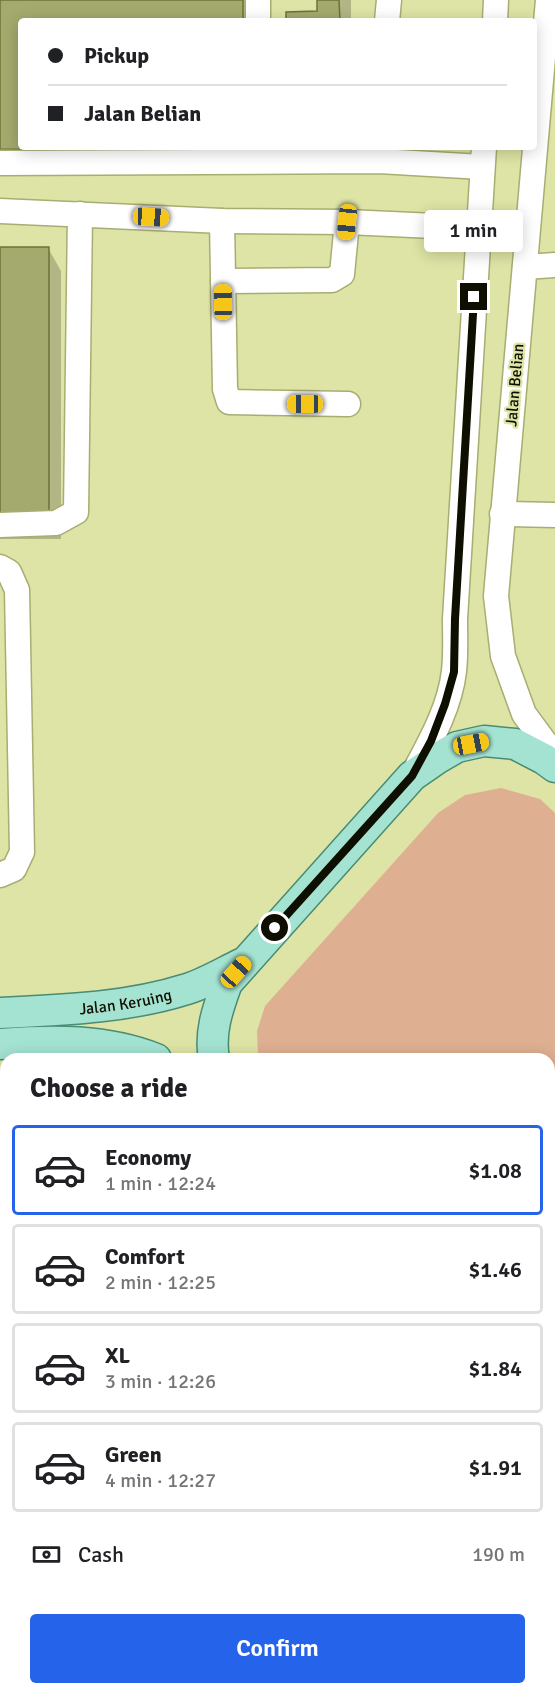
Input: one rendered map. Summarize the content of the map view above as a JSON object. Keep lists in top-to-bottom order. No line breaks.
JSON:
{"streets":{"main road":["Jalan Keruing"],"street":["Jalan Belian"]},"page":{"banner":["Pickup","Jalan Belian"],"bubble":"1 min","heading":"Choose a ride","list":[{"name":"Economy","note":"1 min · 12:24","value":"$1.08"},{"name":"Comfort","note":"2 min · 12:25","value":"$1.46"},{"name":"XL","note":"3 min · 12:26","value":"$1.84"},{"name":"Green","note":"4 min · 12:27","value":"$1.91"}],"pay":["Cash","190 m"],"buttons":"Confirm"}}
